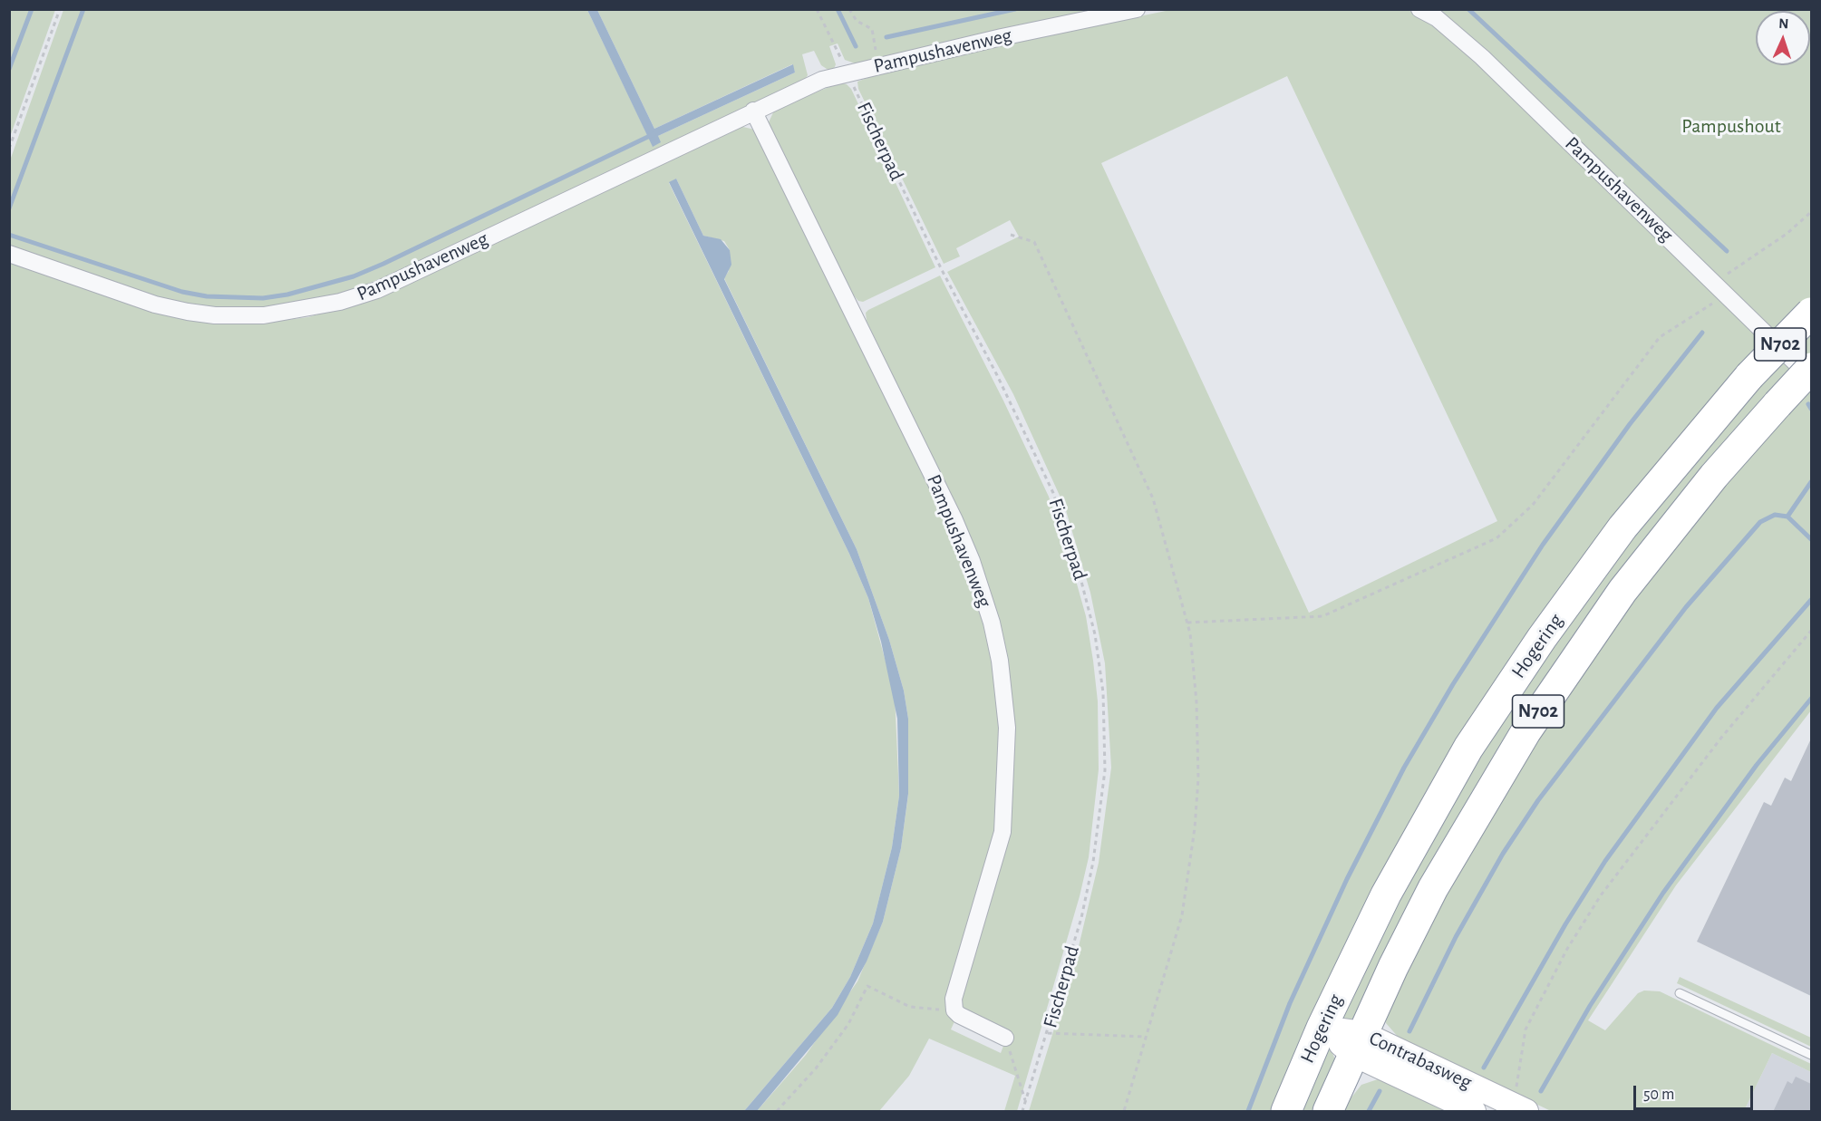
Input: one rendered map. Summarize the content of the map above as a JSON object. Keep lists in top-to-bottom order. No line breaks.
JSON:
{"streets":{"highway":["N702","Hogering"],"street":["Pampushavenweg","Contrabasweg"],"path":["Fischerpad"]},"crossings":[["Pampushavenweg","Fischerpad"],["Hogering","Contrabasweg"]],"parks":["Pampushout"],"scale_bar":"50 m","north":"top"}
